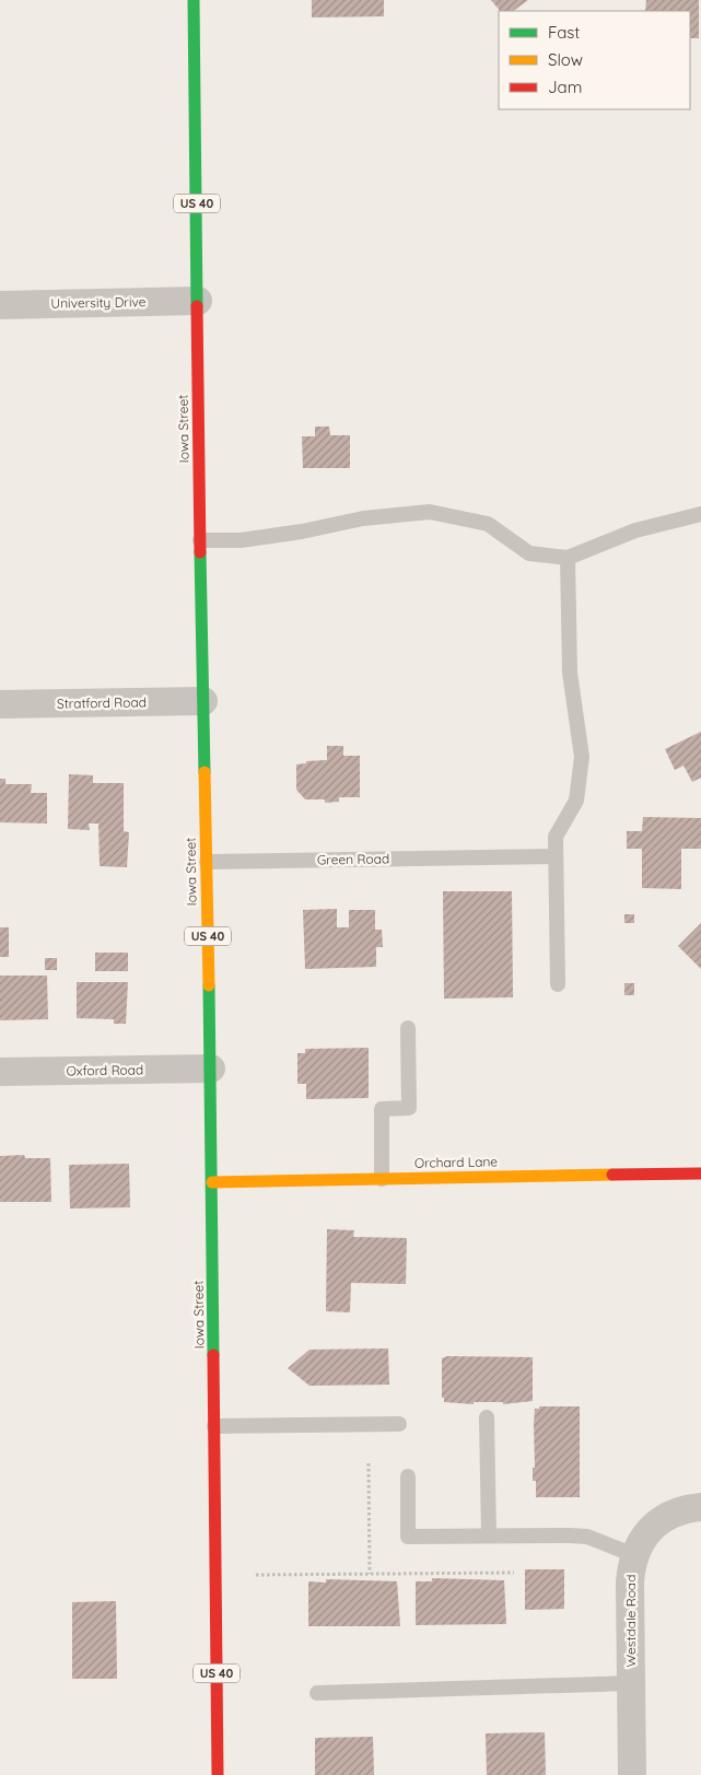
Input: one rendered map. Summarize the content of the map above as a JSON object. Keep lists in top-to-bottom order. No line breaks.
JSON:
{"streets":{"main road":["US 40","Iowa Street","Orchard Lane"],"street":["University Drive","Stratford Road","Oxford Road","Westdale Road"],"lane":["Green Road"]},"crossings":[["University Drive","Iowa Street"],["Iowa Street","Stratford Road"],["Iowa Street","Green Road"],["Iowa Street","Oxford Road"],["Iowa Street","Orchard Lane"]],"legend":["Fast","Slow","Jam"]}
